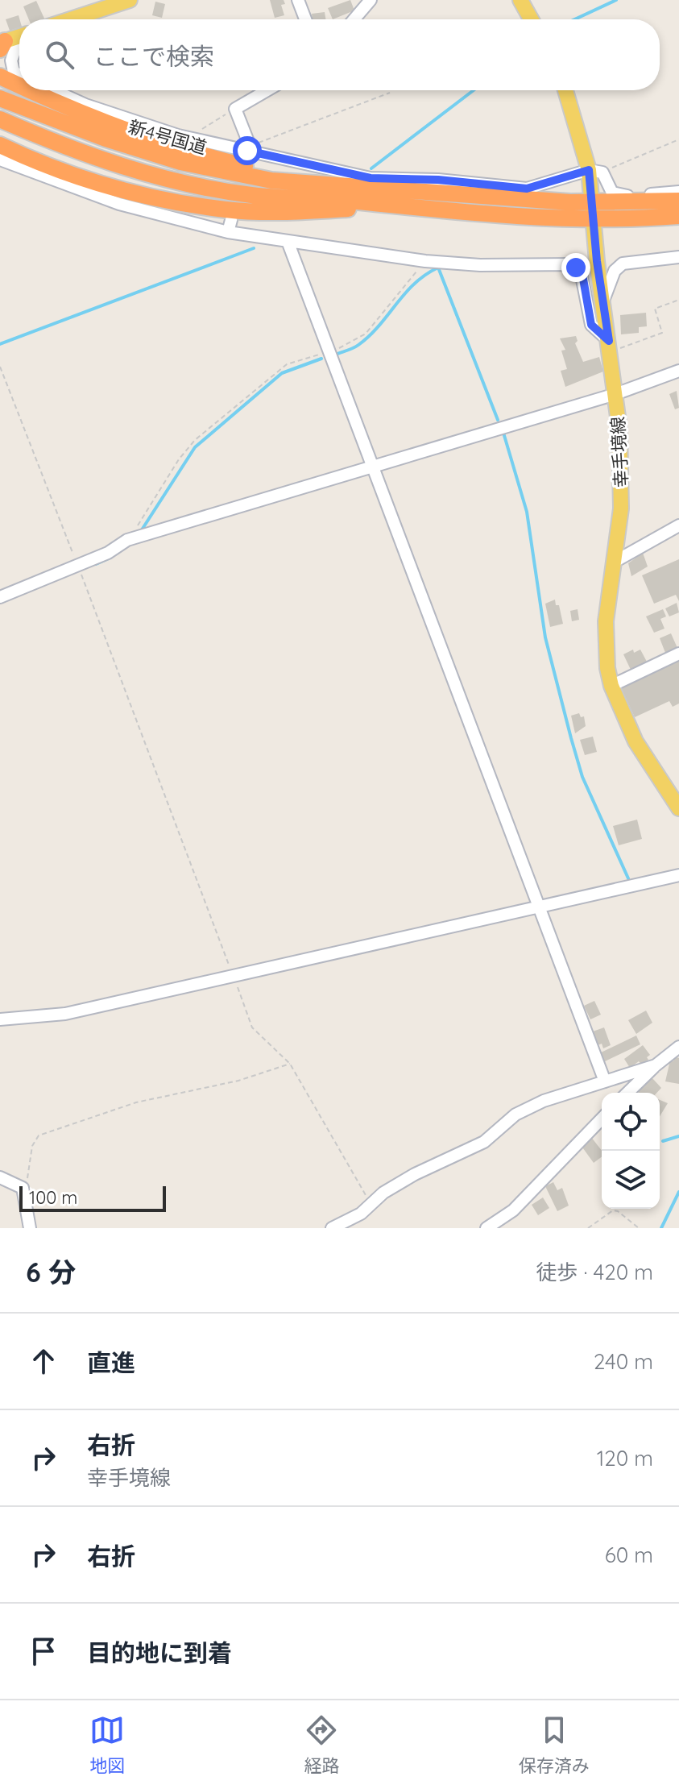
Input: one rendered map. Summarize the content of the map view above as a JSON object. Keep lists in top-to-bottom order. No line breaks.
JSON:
{"streets":{"highway":["新4号国道"],"main road":["幸手境線"]},"crossings":[["新4号国道","幸手境線"]],"scale_bar":"100 m","page":{"search":"ここで検索","scale":"100 m","heading":["6 分","徒歩 · 420 m"],"list":[["直進","240 m"],["右折","幸手境線","120 m"],["右折","60 m"],"目的地に到着"],"nav":["地図","経路","保存済み"]}}
